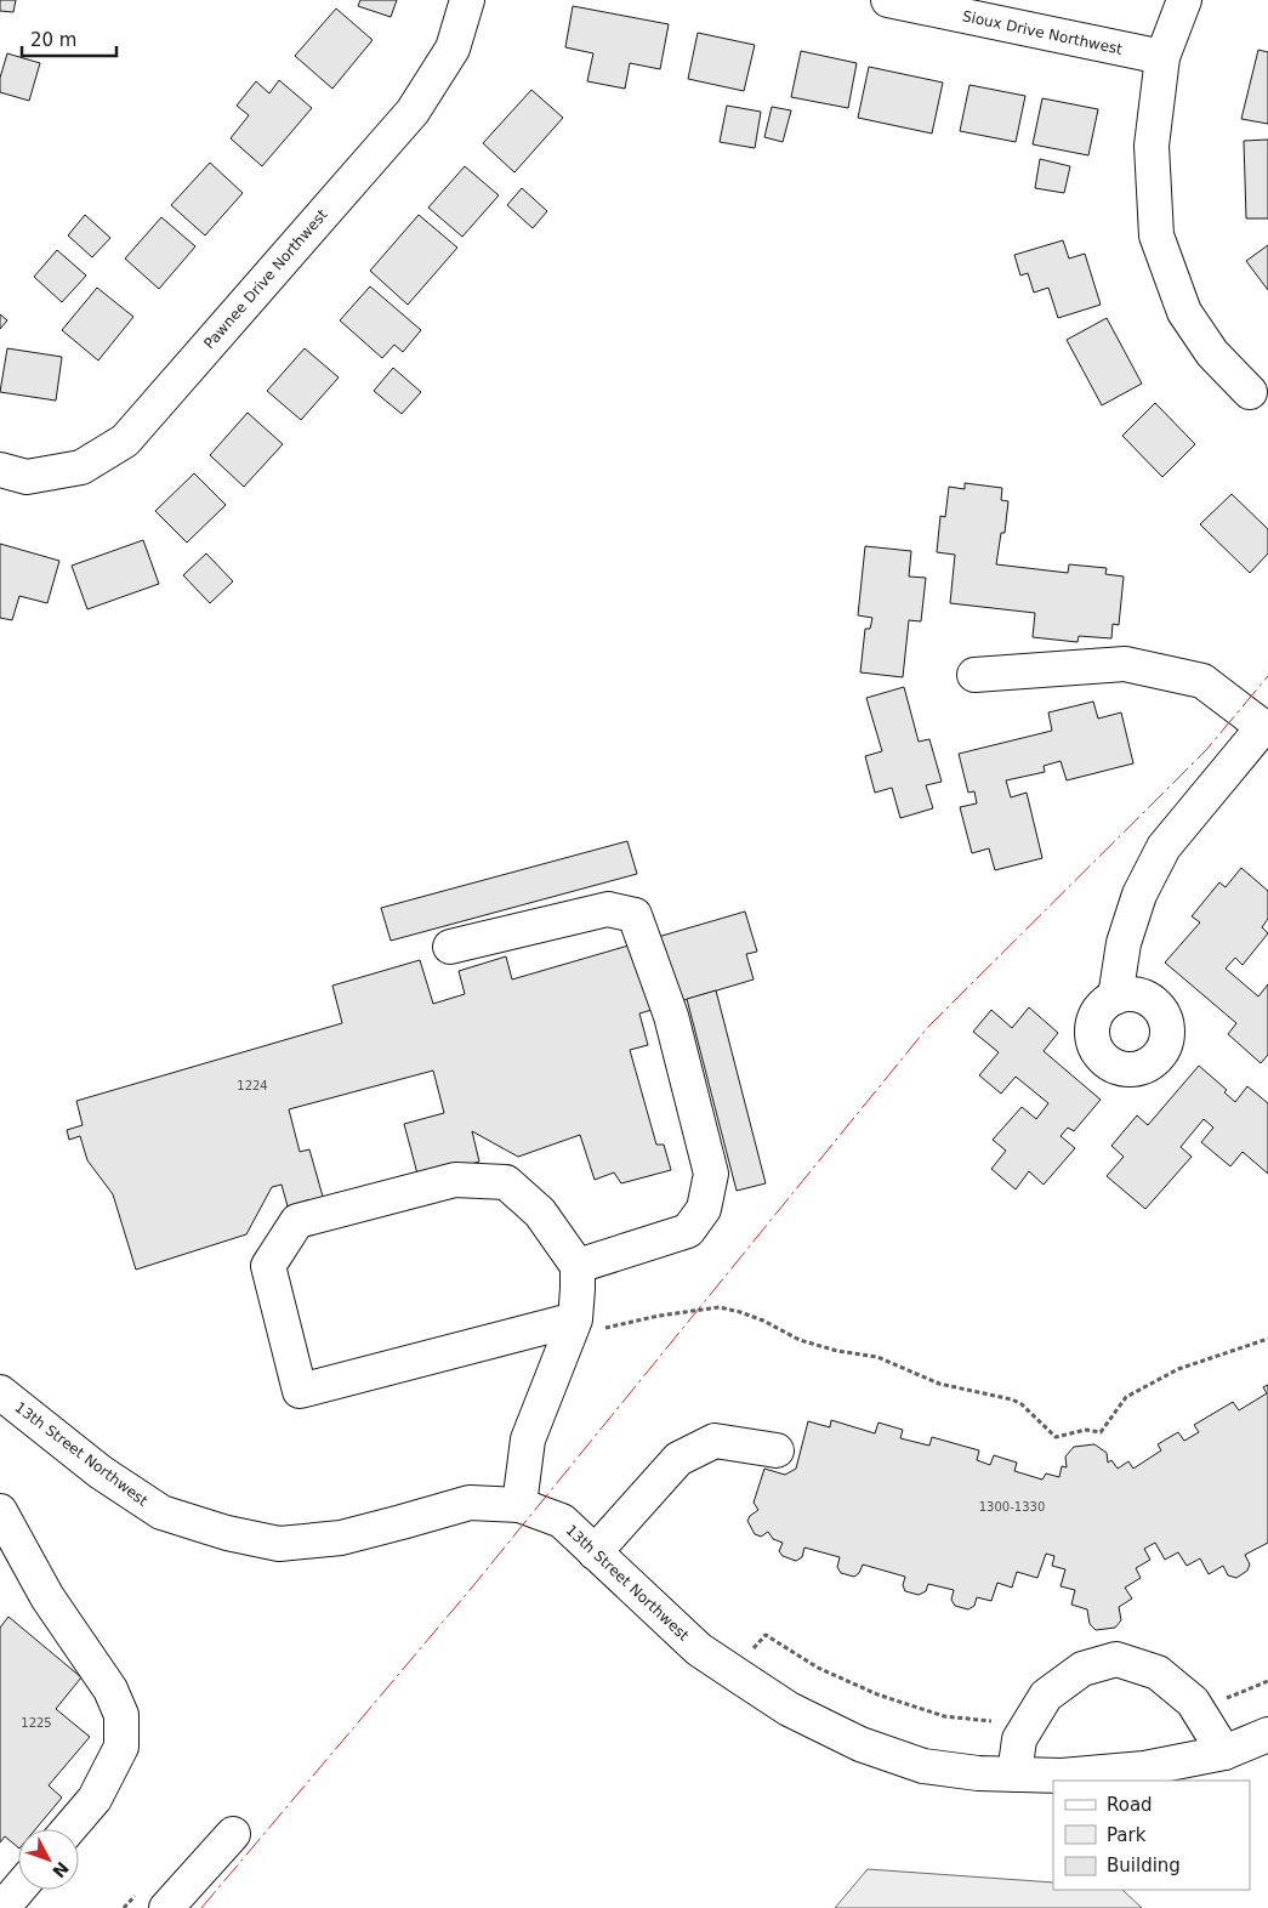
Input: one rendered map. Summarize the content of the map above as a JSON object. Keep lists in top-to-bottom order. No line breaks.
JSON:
{"streets":{"street":["Sioux Drive Northwest","Pawnee Drive Northwest","13th Street Northwest"]},"house_numbers":["1224","1300-1330","1225"],"legend":["Road","Park","Building"],"scale_bar":"20 m","north":"bottom right"}
